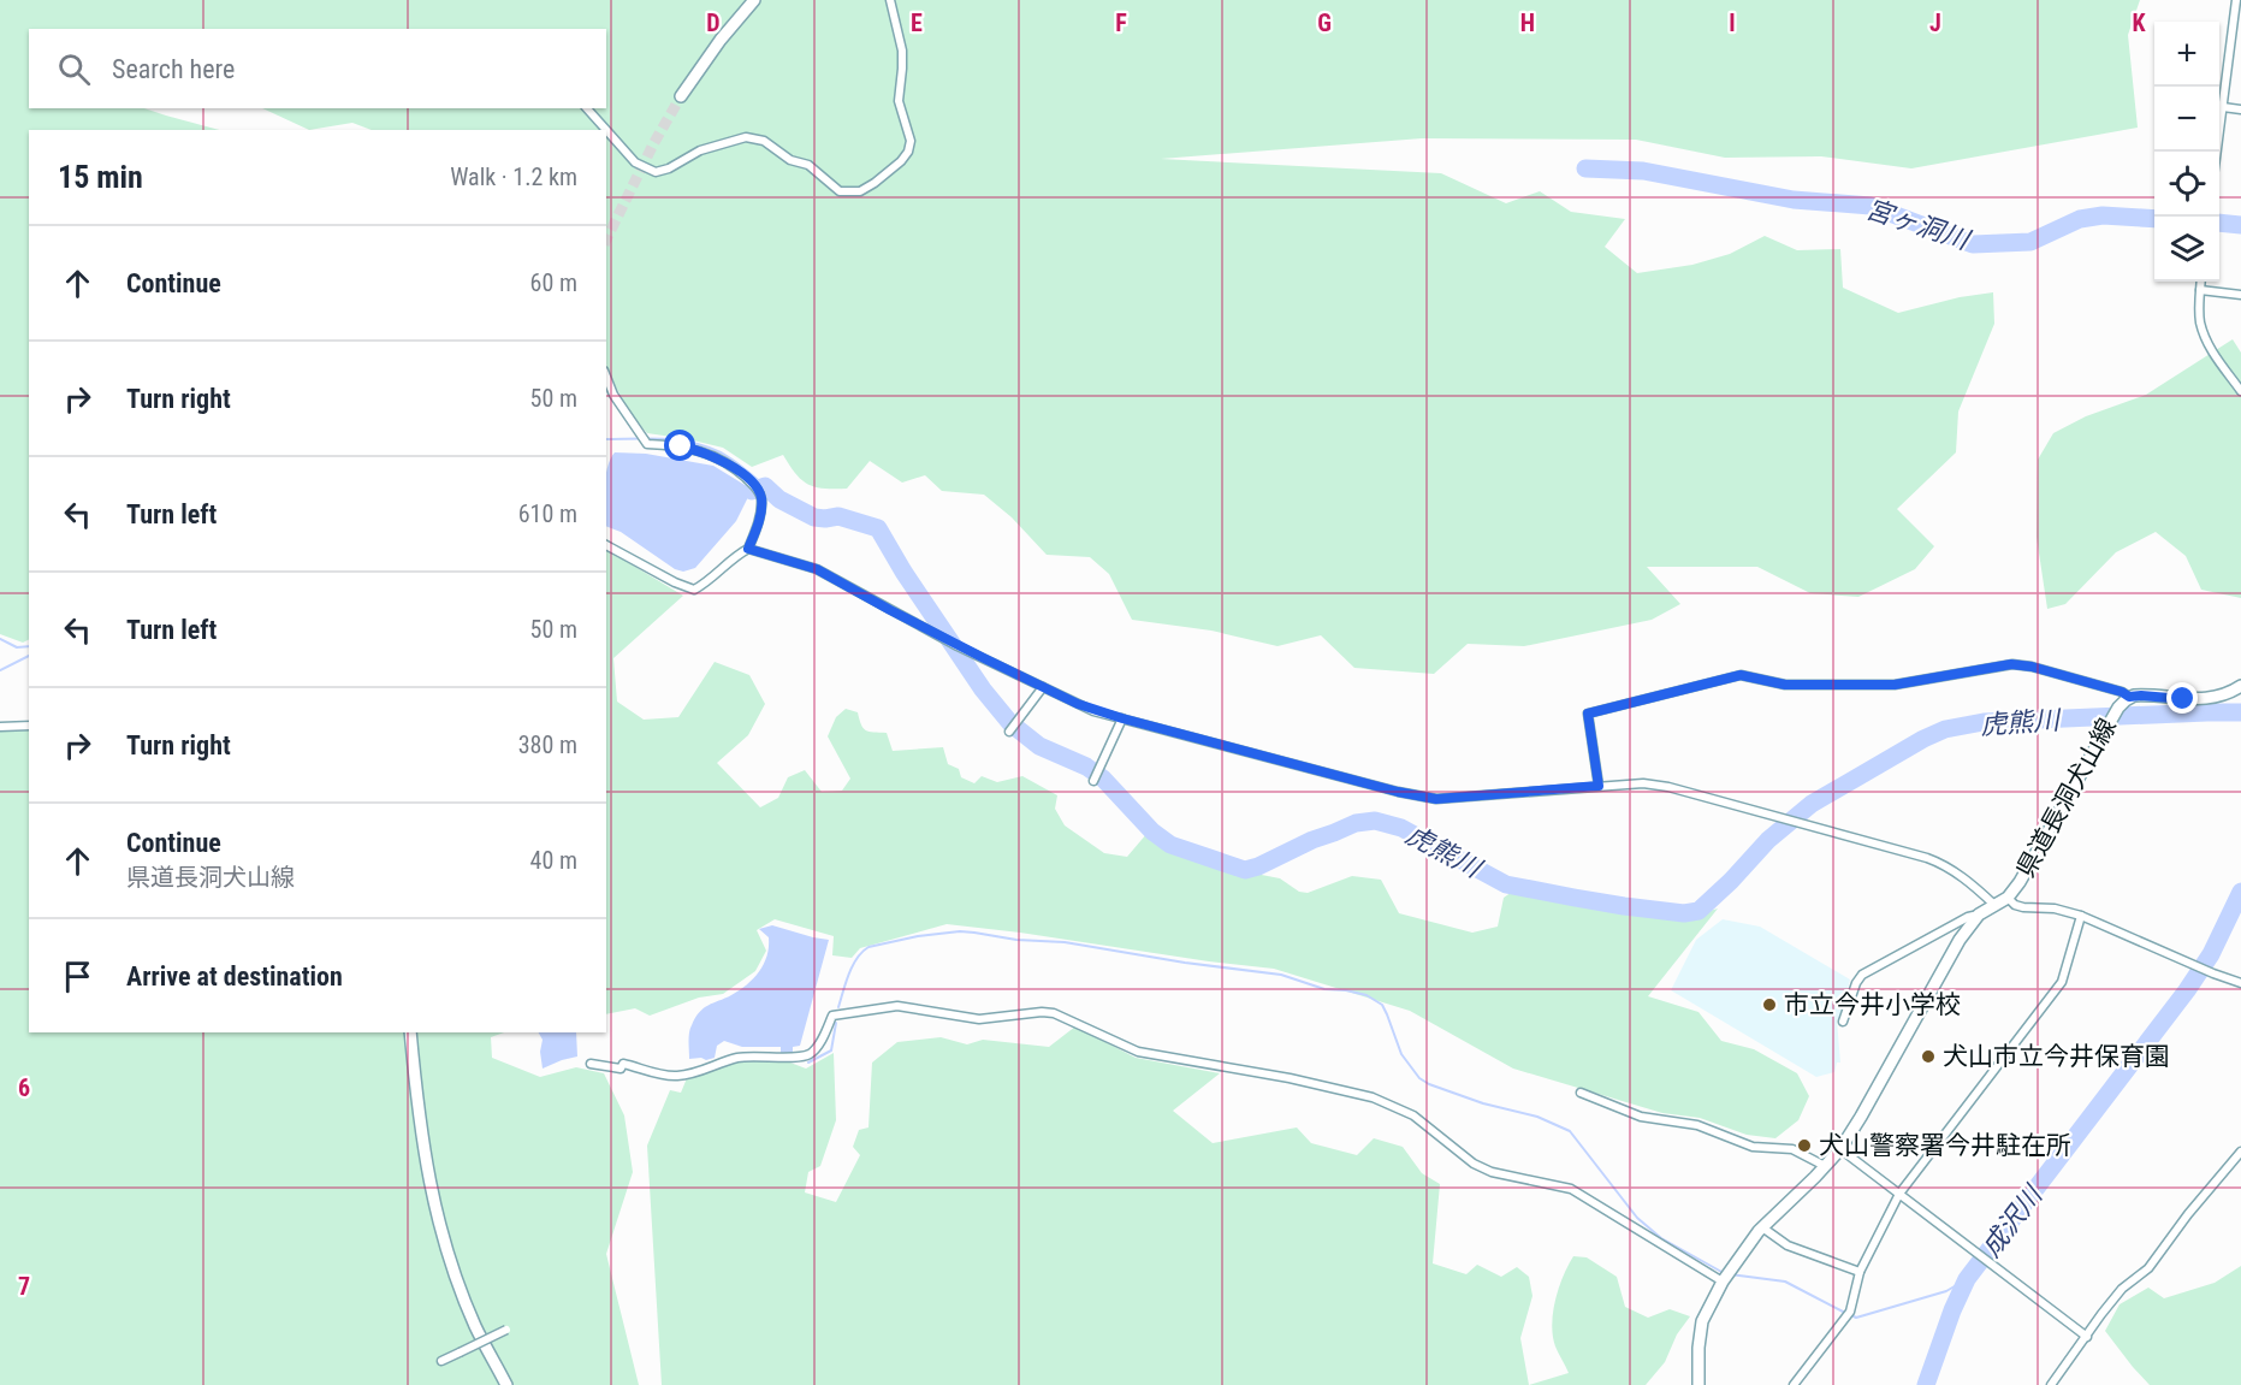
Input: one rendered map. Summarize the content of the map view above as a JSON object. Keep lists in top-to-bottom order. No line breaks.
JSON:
{"streets":{"main road":["県道長洞犬山線"]},"water":["宮ヶ洞川","虎熊川","成沢川"],"places":["市立今井小学校","犬山市立今井保育園","犬山警察署今井駐在所"],"page":{"map_buttons":["+","−"],"search":"Search here","heading":["15 min","Walk · 1.2 km"],"list":[["Continue","60 m"],["Turn right","50 m"],["Turn left","610 m"],["Turn left","50 m"],["Turn right","380 m"],["Continue","県道長洞犬山線","40 m"],"Arrive at destination"]},"grid":{"columns":["D","E","F","G","H","I","J","K"],"rows":["6","7"]}}
